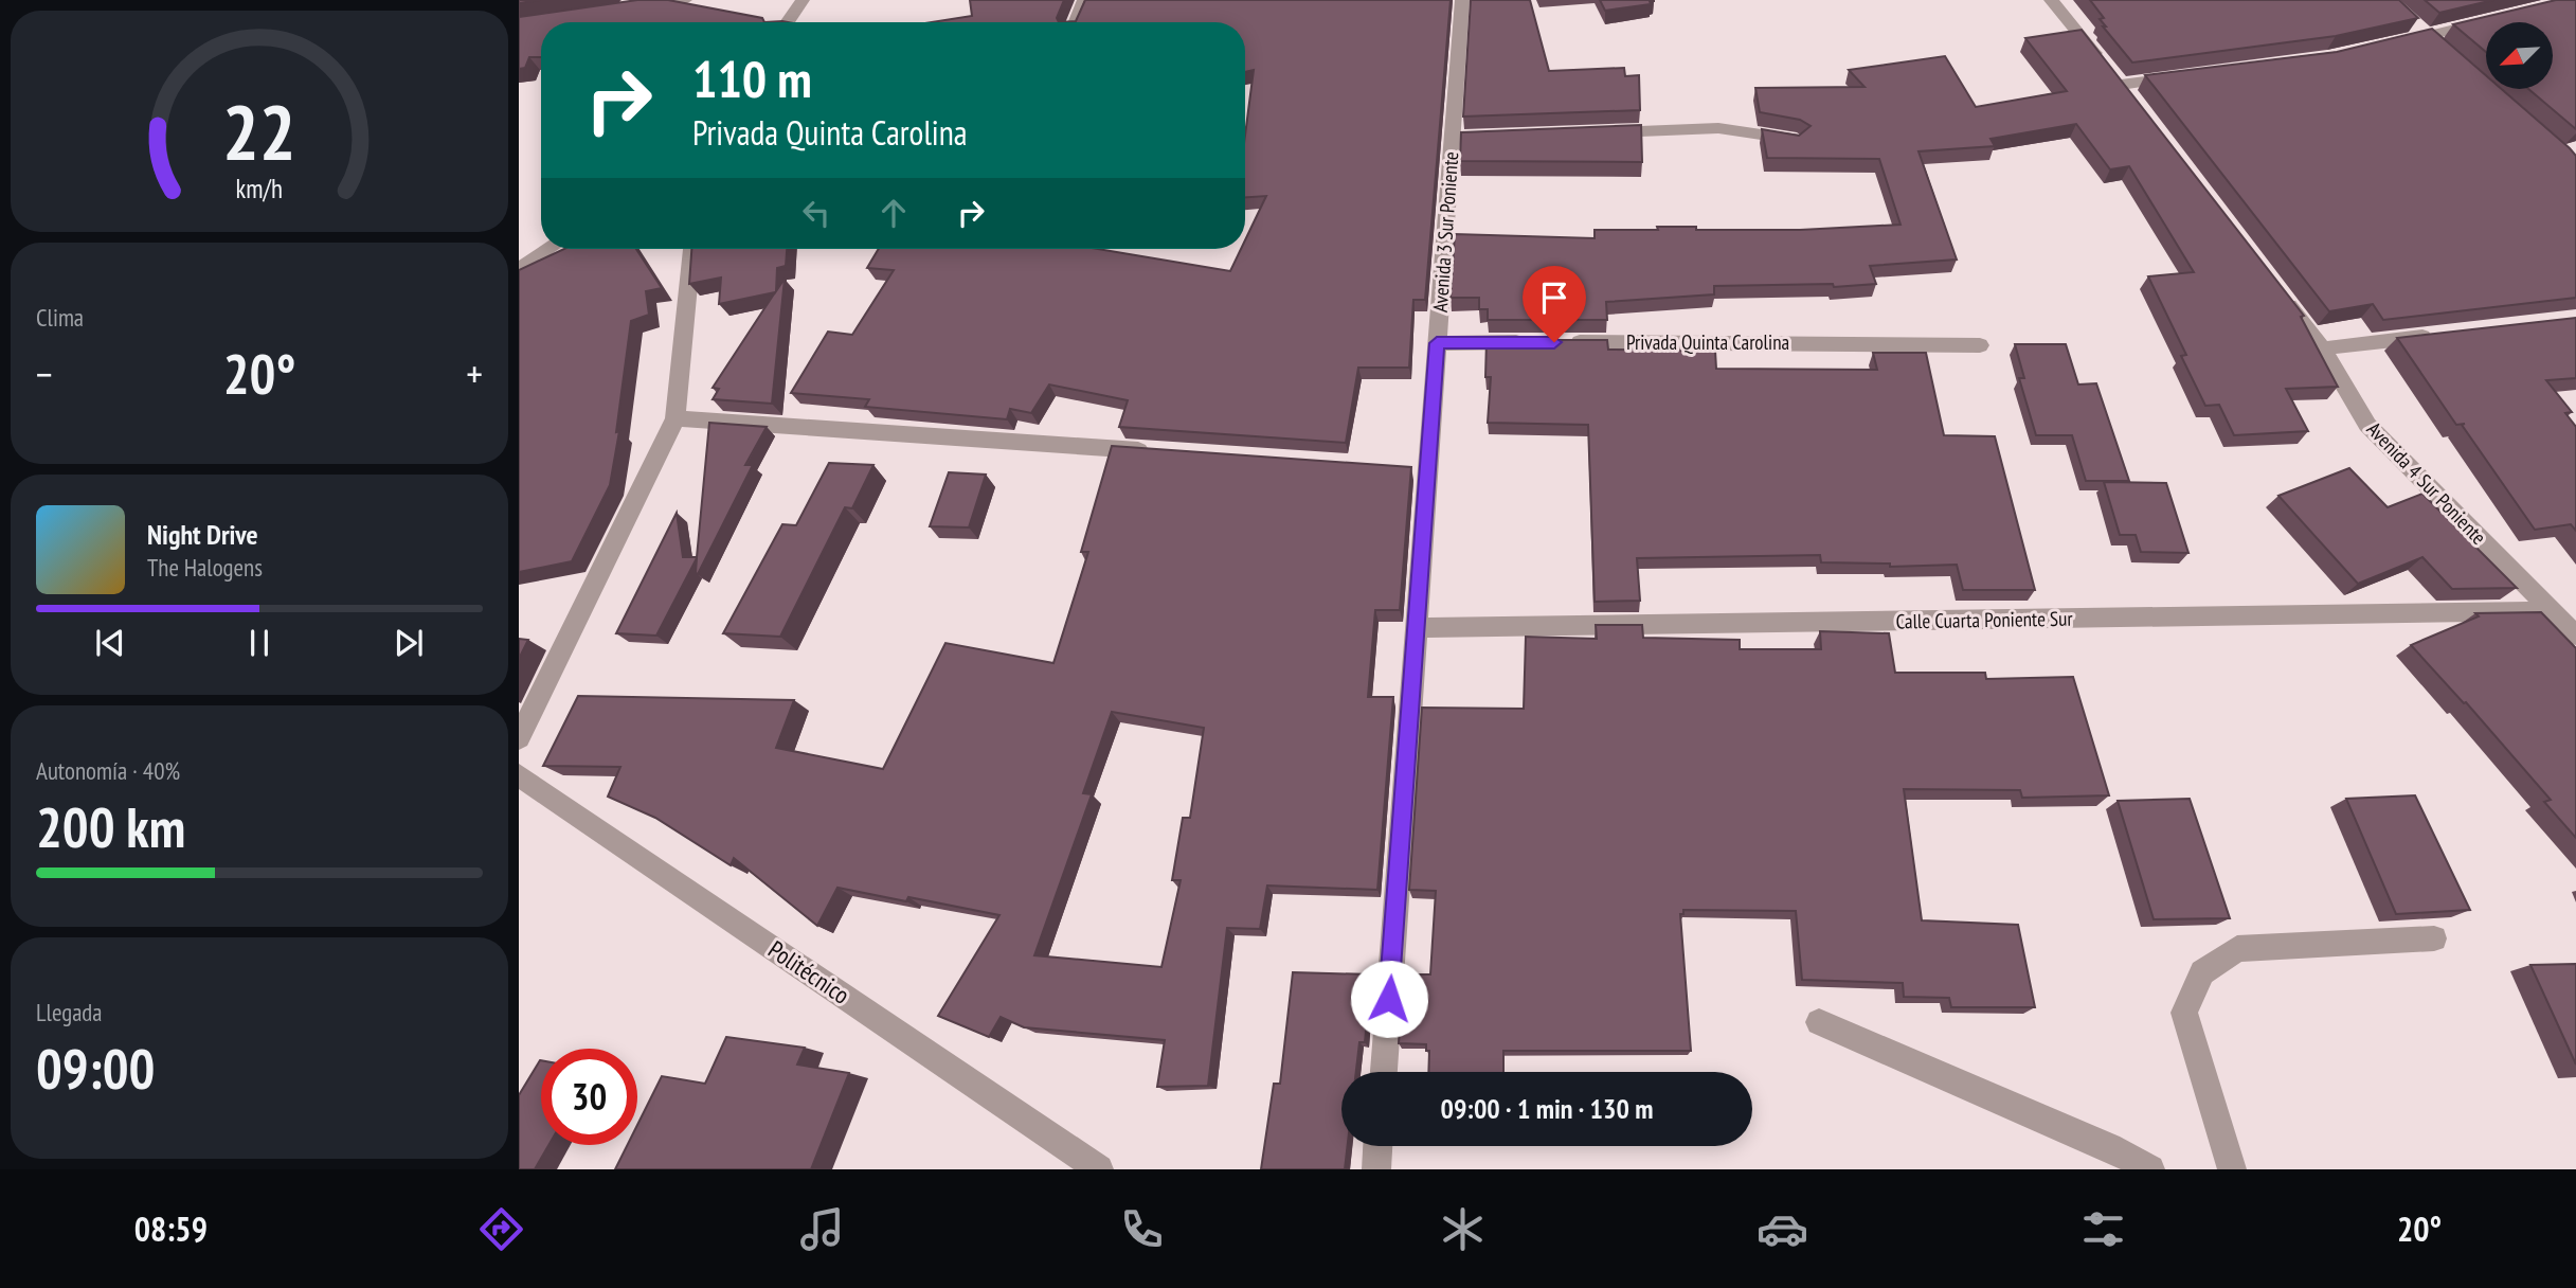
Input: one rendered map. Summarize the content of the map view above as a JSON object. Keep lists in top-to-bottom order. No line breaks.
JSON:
{"streets":{"street":["Avenida 3 Sur Poniente","Privada Quinta Carolina","Avenida 4 Sur Poniente","Calle Cuarta Poniente Sur","Politécnico"]},"crossings":[["Avenida 3 Sur Poniente","Privada Quinta Carolina"],["Avenida 3 Sur Poniente","Calle Cuarta Poniente Sur"],["Avenida 4 Sur Poniente","Calle Cuarta Poniente Sur"]],"north":"bottom left","page":{"turn":["110 m","Privada Quinta Carolina"],"tile":["Clima",["Autonomía · 40%","200 km"],["Llegada","09:00"]],"heat":["−","20°","+"],"song":["Night Drive","The Halogens"],"limit":"30","trip":"09:00 · 1 min · 130 m","tabs":["08:59","20°"],"gauge":["22","km/h"]}}
